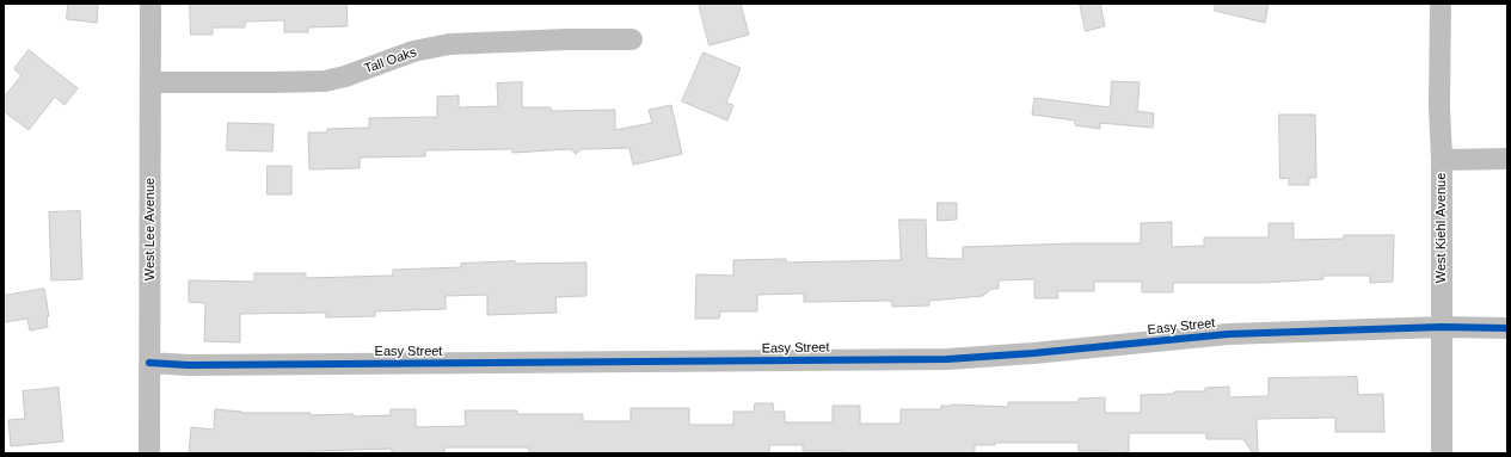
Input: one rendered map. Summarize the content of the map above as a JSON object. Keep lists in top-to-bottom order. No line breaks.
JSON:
{"streets":{"street":["Tall Oaks","West Kiehl Avenue","West Lee Avenue","Easy Street"]},"crossings":[["Tall Oaks","West Lee Avenue"],["West Kiehl Avenue","Easy Street"],["West Lee Avenue","Easy Street"]]}
